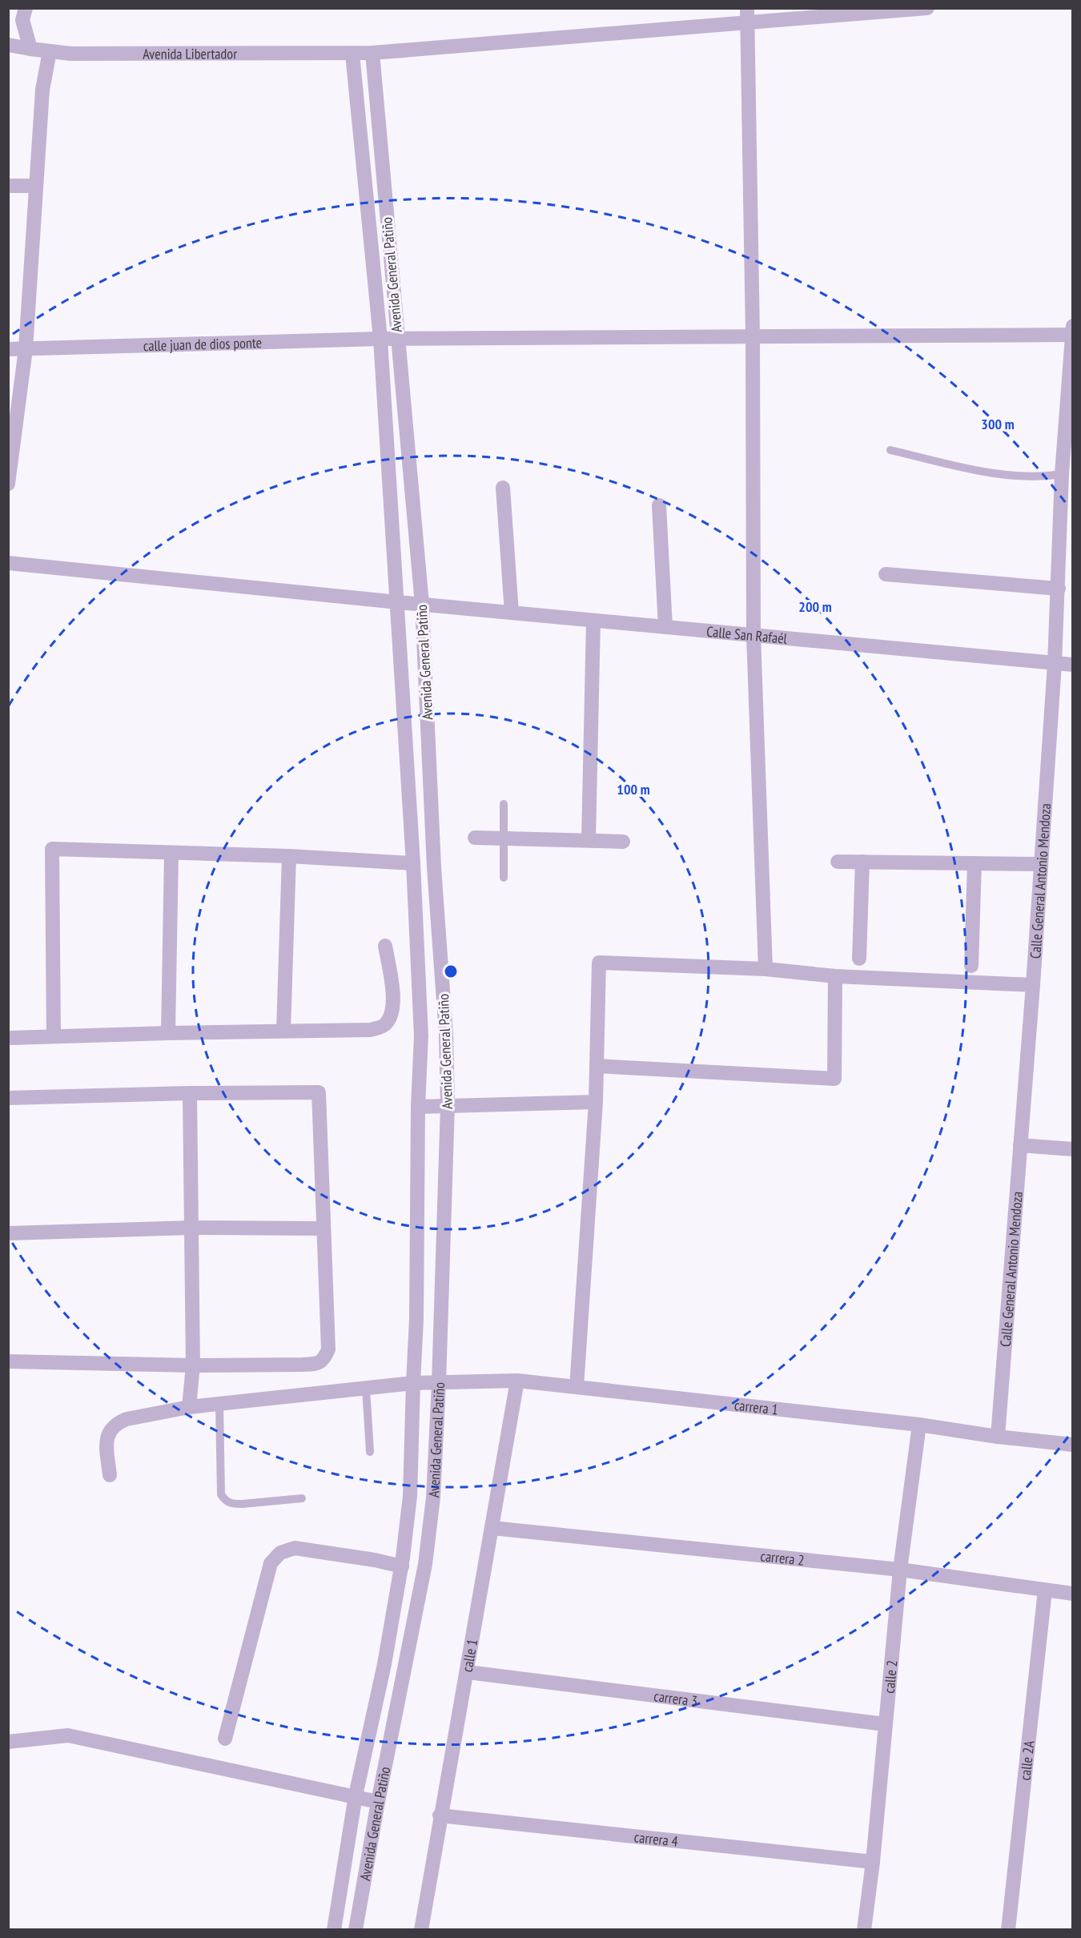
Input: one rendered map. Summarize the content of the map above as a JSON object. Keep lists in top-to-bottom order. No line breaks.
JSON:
{"streets":{"street":["Avenida Libertador","Avenida General Patiño","calle juan de dios ponte","Calle San Rafaél","Calle General Antonio Mendoza","carrera 1","carrera 2","calle 1","calle 2","carrera 3","calle 2A","carrera 4"]},"crossings":[["Avenida Libertador","Avenida General Patiño"],["Avenida General Patiño","calle juan de dios ponte"],["Avenida General Patiño","Calle San Rafaél"],["Avenida General Patiño","carrera 1"],["calle juan de dios ponte","Calle General Antonio Mendoza"],["Calle San Rafaél","Calle General Antonio Mendoza"],["Calle General Antonio Mendoza","carrera 1"],["carrera 1","calle 1"],["carrera 1","calle 2"],["carrera 2","calle 1"],["carrera 2","calle 2"],["carrera 2","calle 2A"],["calle 1","carrera 3"],["calle 1","carrera 4"],["calle 2","carrera 3"],["calle 2","carrera 4"]],"rings":["300 m","200 m","100 m"]}
